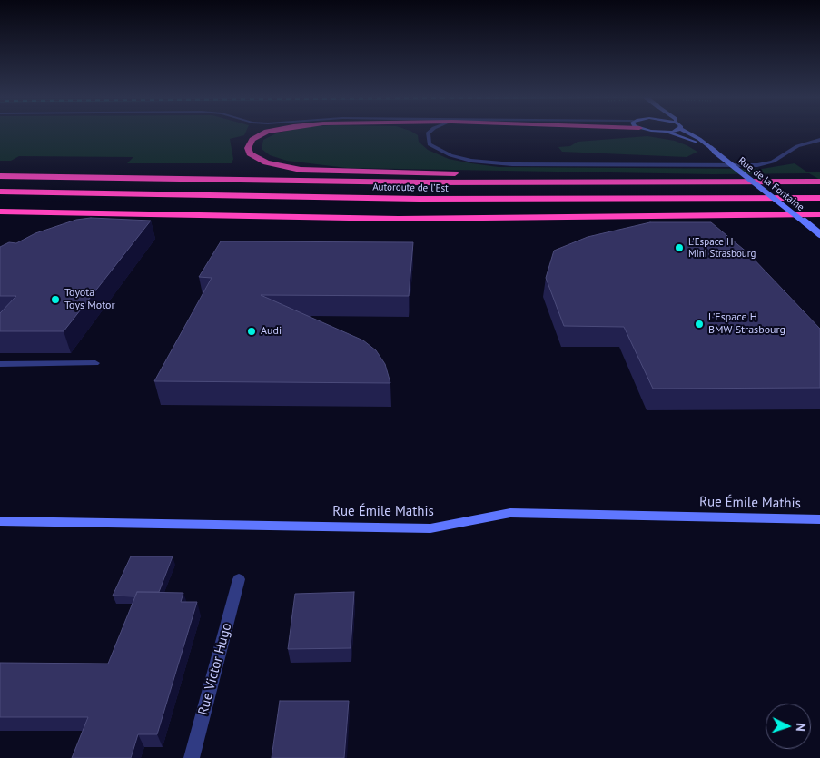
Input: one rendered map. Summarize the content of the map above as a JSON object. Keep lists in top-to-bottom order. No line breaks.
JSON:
{"streets":{"highway":["Autoroute de l’Est"],"street":["Rue de la Fontaine","Rue Émile Mathis","Rue Victor Hugo"]},"places":["L'Espace H Mini Strasbourg","Toyota Toys Motor","L'Espace H BMW Strasbourg","Audi"],"north":"right"}
